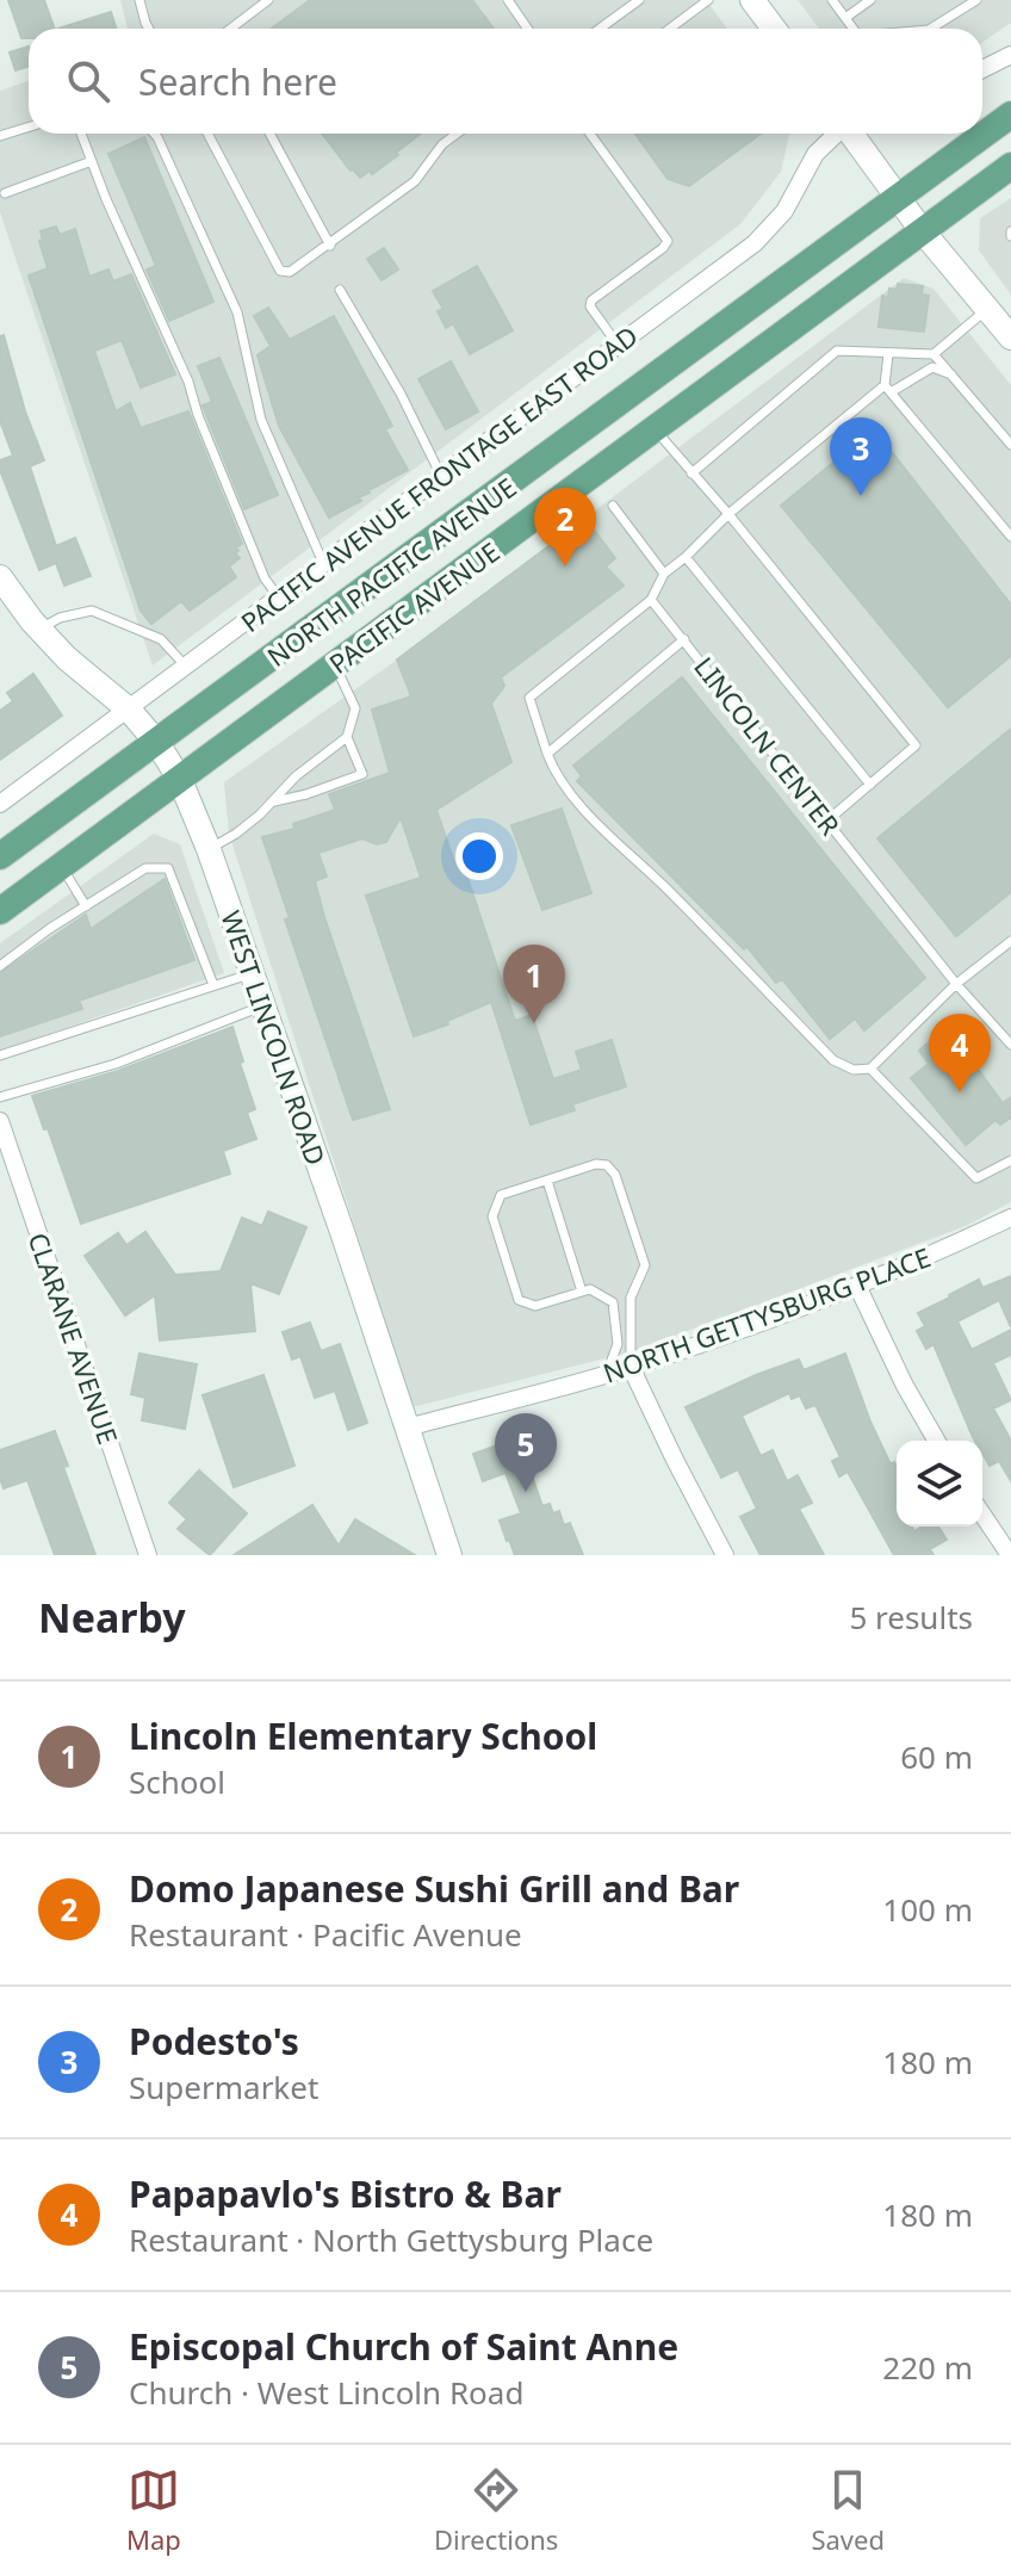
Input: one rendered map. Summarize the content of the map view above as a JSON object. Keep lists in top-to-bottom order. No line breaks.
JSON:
{"streets":{"main road":["NORTH PACIFIC AVENUE","PACIFIC AVENUE"],"street":["PACIFIC AVENUE FRONTAGE EAST ROAD","WEST LINCOLN ROAD","NORTH GETTYSBURG PLACE","CLARANE AVENUE"],"lane":["LINCOLN CENTER"]},"crossings":[["PACIFIC AVENUE FRONTAGE EAST ROAD","WEST LINCOLN ROAD"],["NORTH PACIFIC AVENUE","WEST LINCOLN ROAD"],["PACIFIC AVENUE","WEST LINCOLN ROAD"],["WEST LINCOLN ROAD","NORTH GETTYSBURG PLACE"]],"page":{"search":"Search here","pins":["3","2","1","4","5"],"heading":["Nearby","5 results"],"list":[{"mark":"1","name":"Lincoln Elementary School","note":"School","value":"60 m"},{"mark":"2","name":"Domo Japanese Sushi Grill and Bar","note":"Restaurant · Pacific Avenue","value":"100 m"},{"mark":"3","name":"Podesto's","note":"Supermarket","value":"180 m"},{"mark":"4","name":"Papapavlo's Bistro & Bar","note":"Restaurant · North Gettysburg Place","value":"180 m"},{"mark":"5","name":"Episcopal Church of Saint Anne","note":"Church · West Lincoln Road","value":"220 m"}],"nav":["Map","Directions","Saved"]}}
